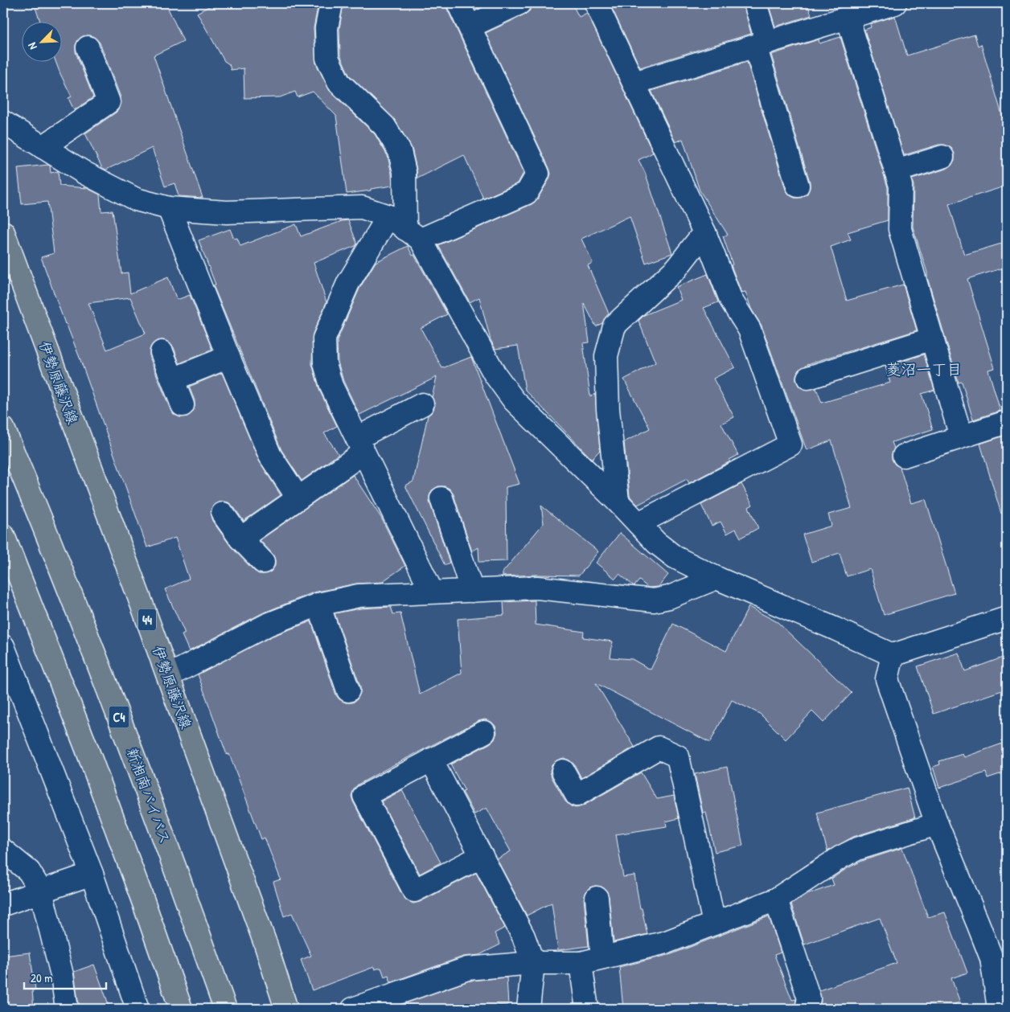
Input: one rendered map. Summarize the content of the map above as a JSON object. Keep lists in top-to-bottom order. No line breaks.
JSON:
{"streets":{"main road":["伊勢原藤沢線","44","C4","新湘南バイパス"]},"districts":["菱沼一丁目"],"scale_bar":"20 m","north":"bottom left"}
